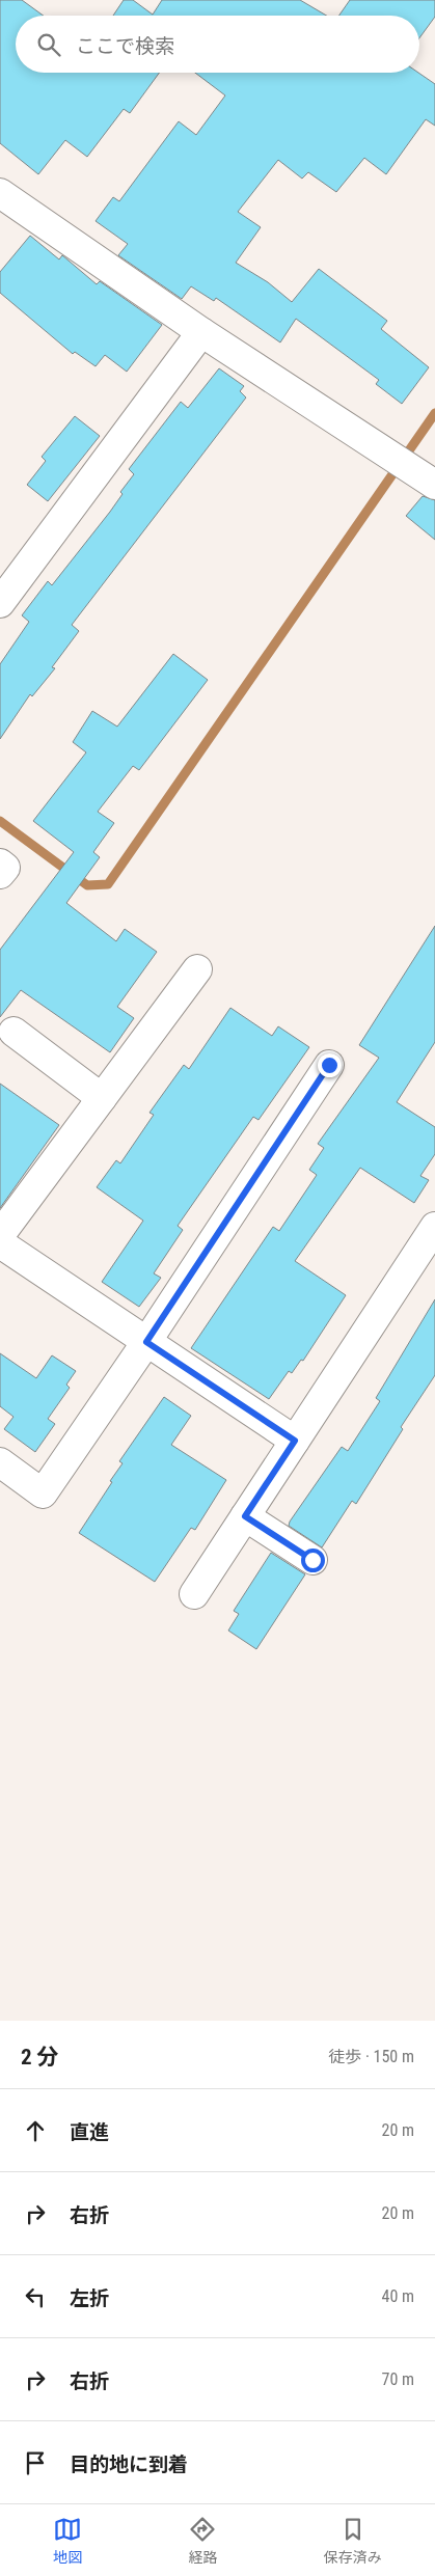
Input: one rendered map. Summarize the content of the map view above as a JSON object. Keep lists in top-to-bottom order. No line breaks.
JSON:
{"page":{"search":"ここで検索","heading":["2 分","徒歩 · 150 m"],"list":[["直進","20 m"],["右折","20 m"],["左折","40 m"],["右折","70 m"],"目的地に到着"],"nav":["地図","経路","保存済み"]}}
